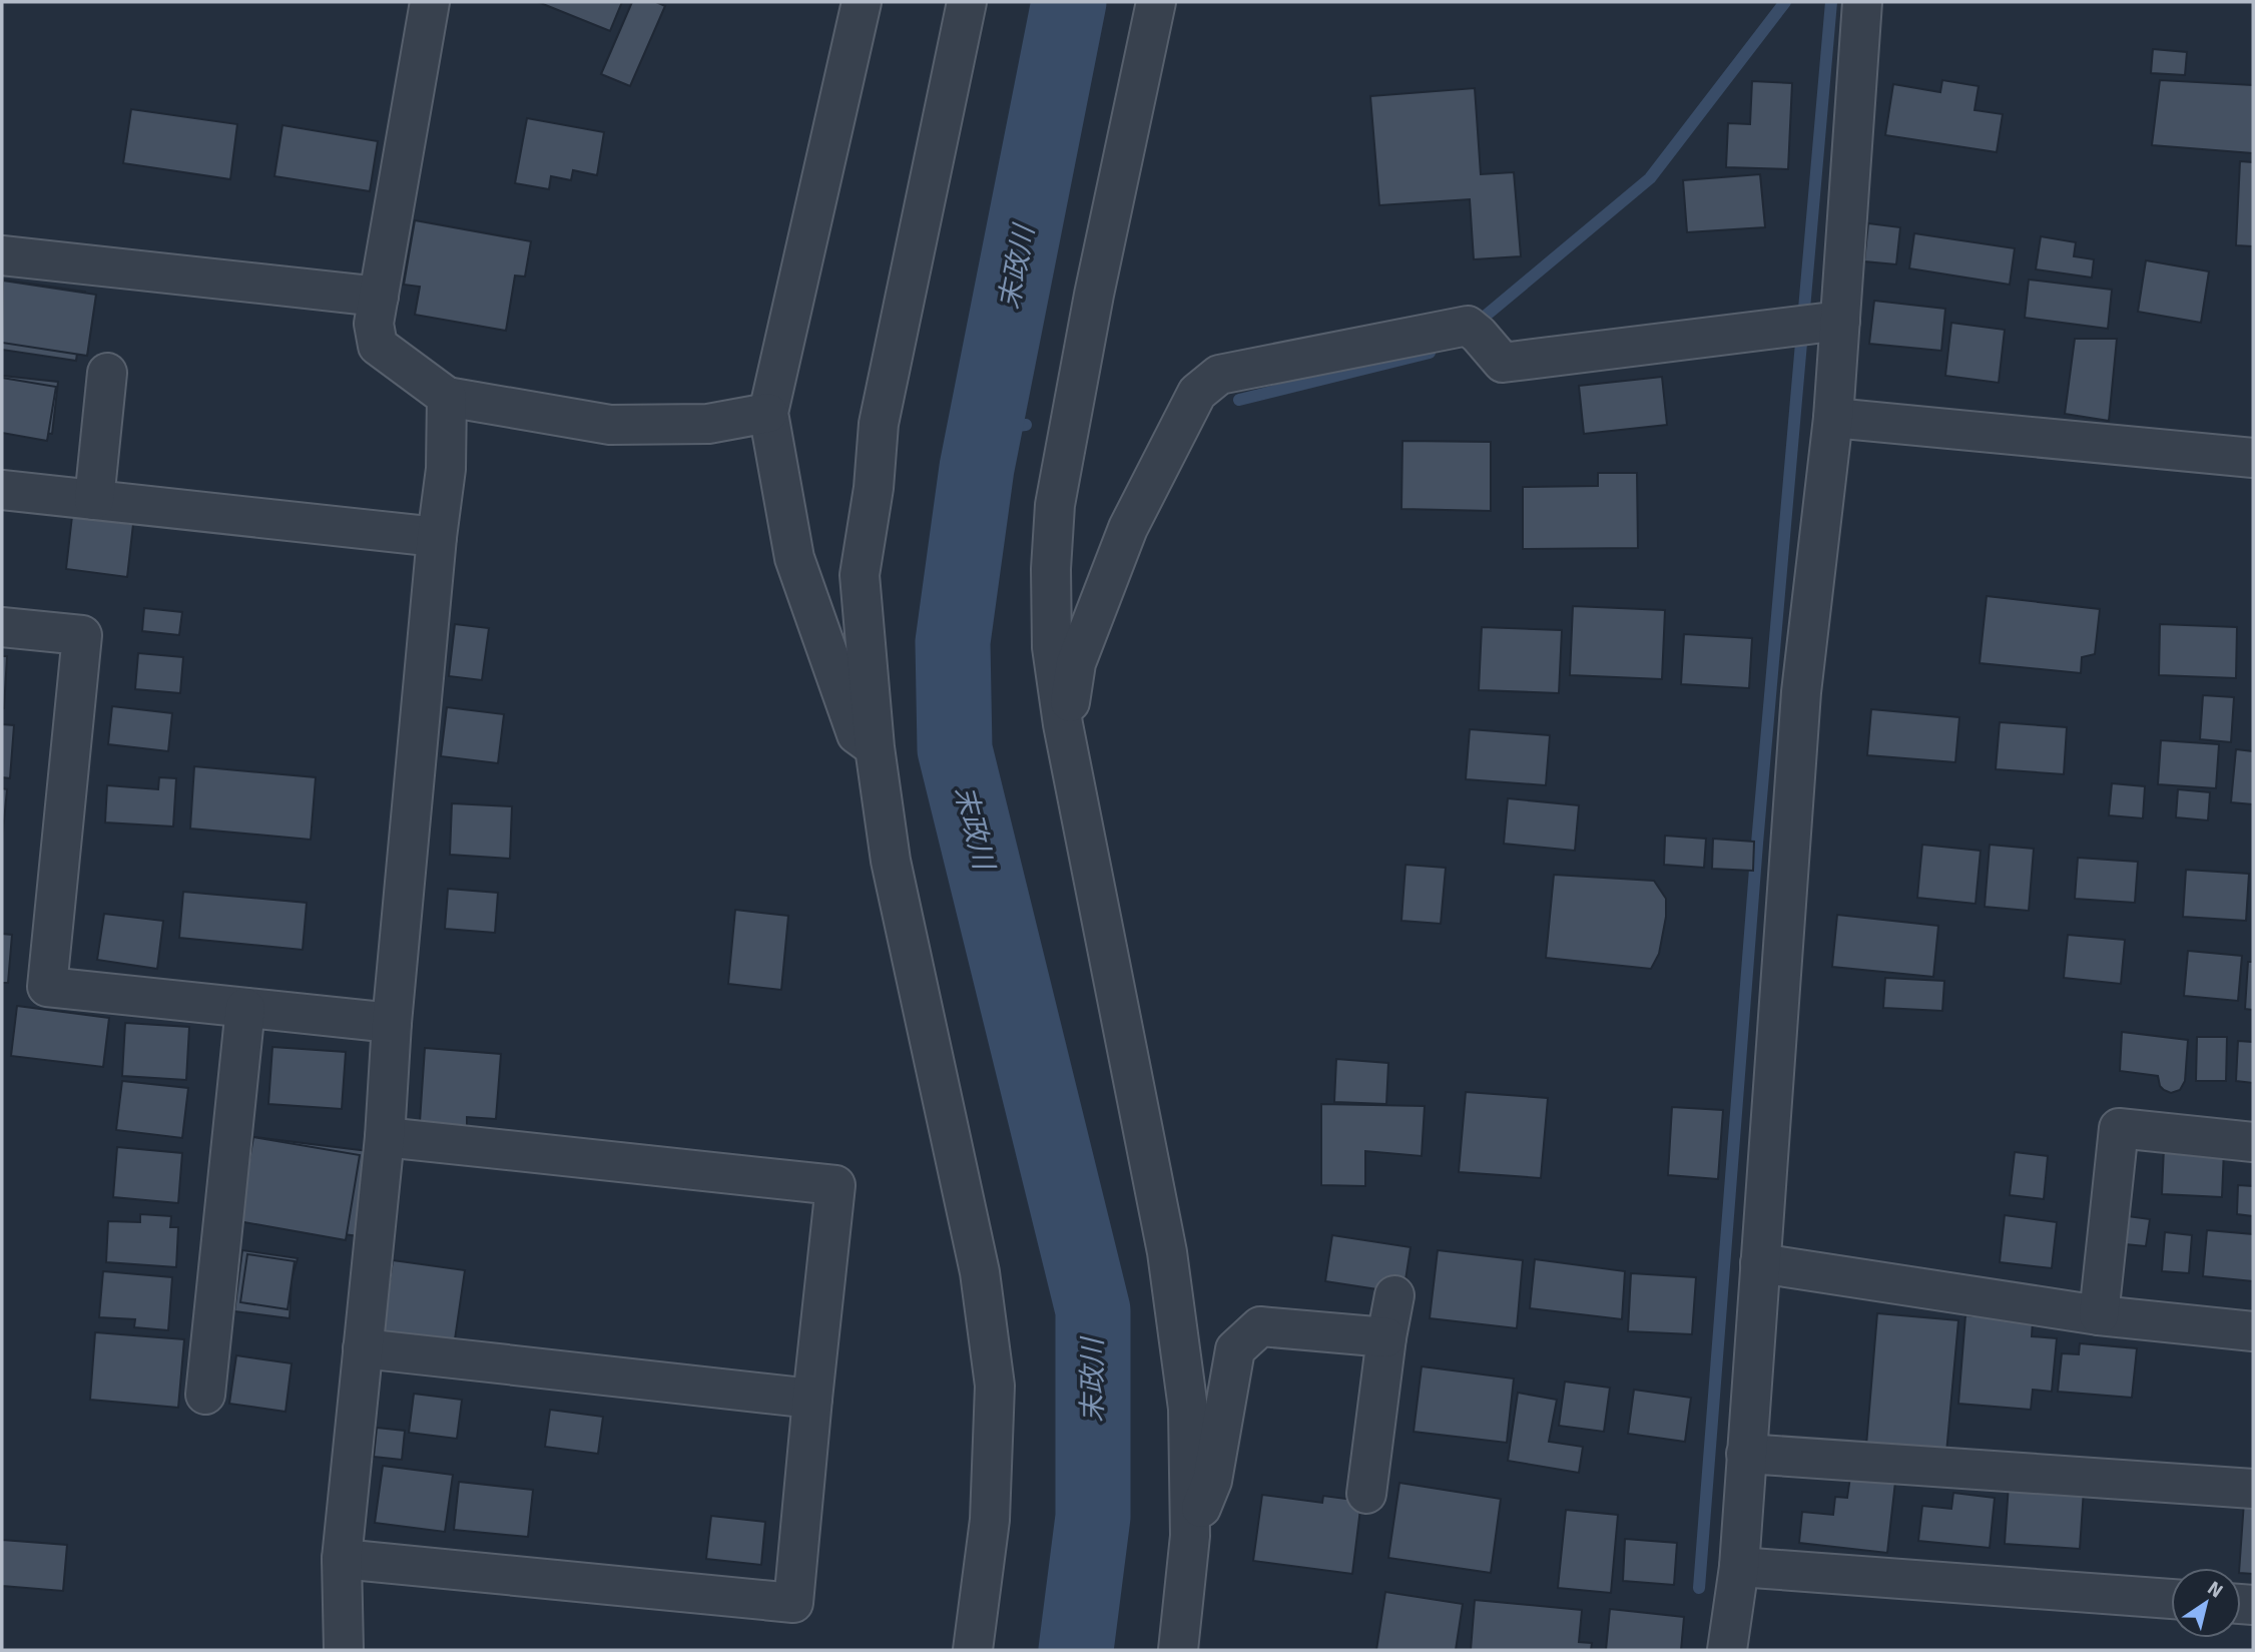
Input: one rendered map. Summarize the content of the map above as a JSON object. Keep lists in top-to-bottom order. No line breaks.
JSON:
{"water":["末政川"],"north":"top right"}
